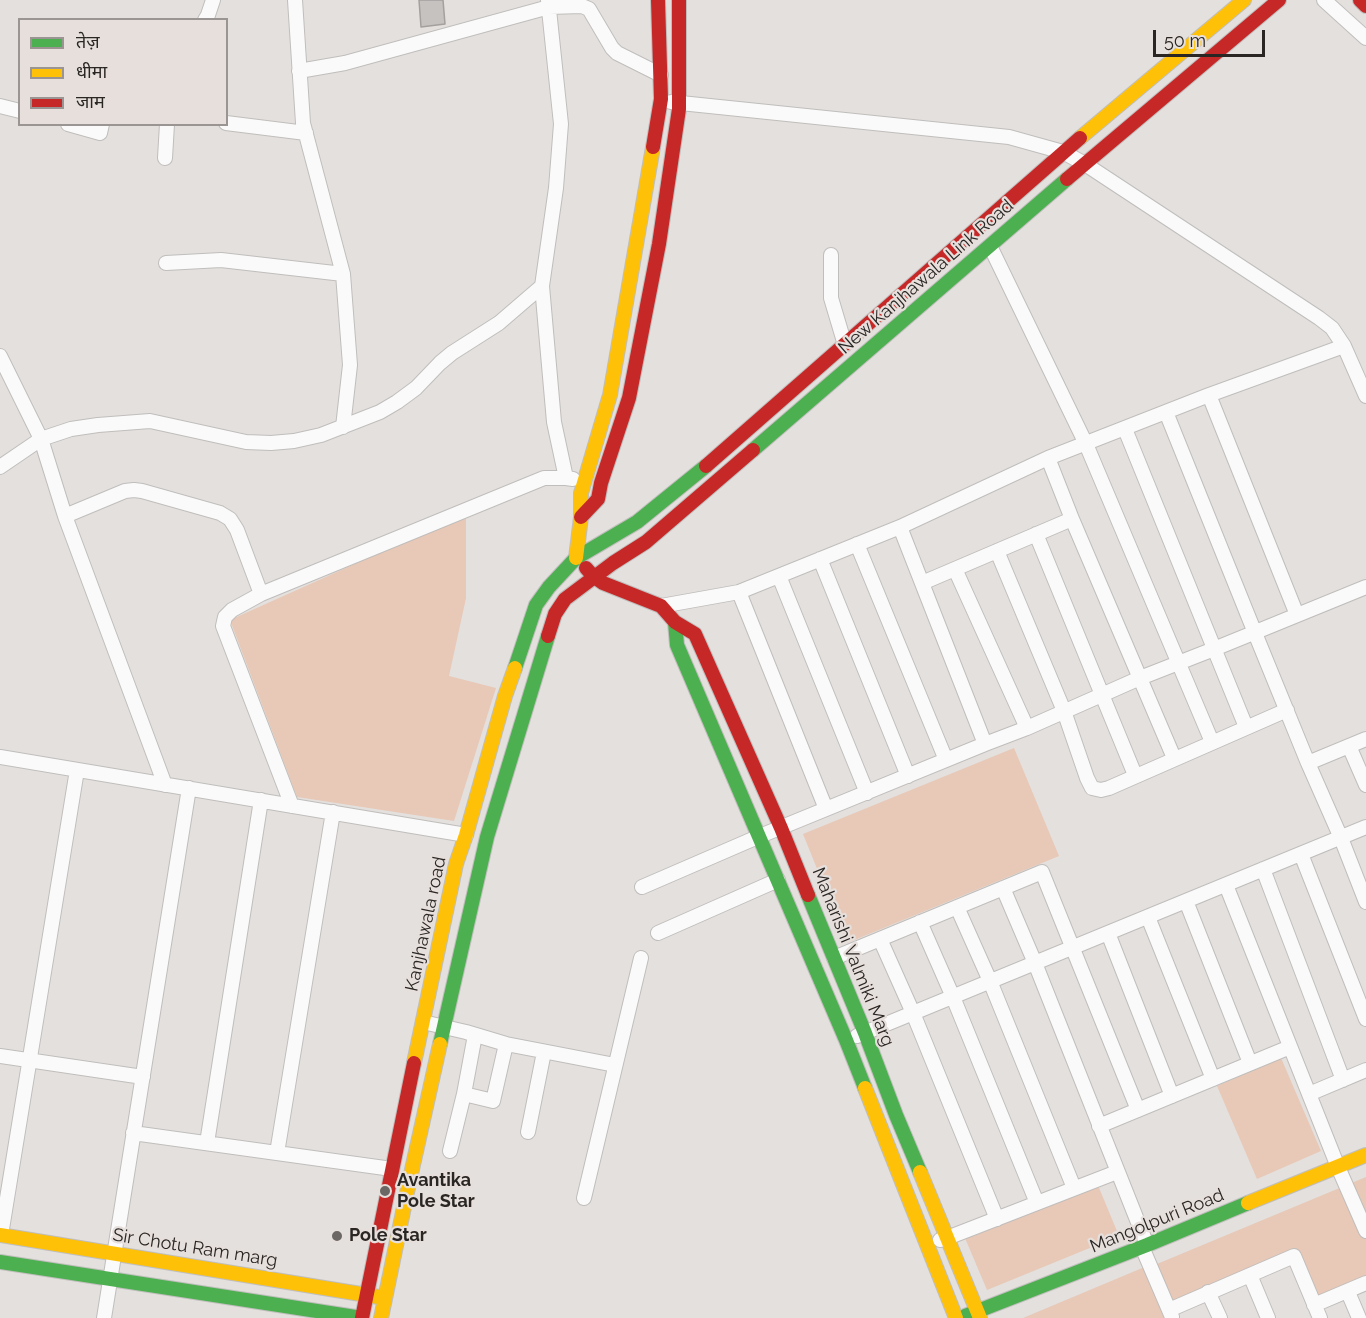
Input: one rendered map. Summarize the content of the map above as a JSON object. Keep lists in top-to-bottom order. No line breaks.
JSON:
{"streets":{"main road":["New Kanjhawala Link Road","Kanjhawala road","Maharishi Valmiki Marg","Mangolpuri Road","Sir Chotu Ram marg"]},"crossings":[["New Kanjhawala Link Road","Kanjhawala road"],["New Kanjhawala Link Road","Maharishi Valmiki Marg"],["Kanjhawala road","Maharishi Valmiki Marg"],["Kanjhawala road","Sir Chotu Ram marg"],["Maharishi Valmiki Marg","Mangolpuri Road"]],"places":["Avantika Pole Star","Pole Star"],"legend":["तेज़","धीमा","जाम"],"scale_bar":"50 m"}
